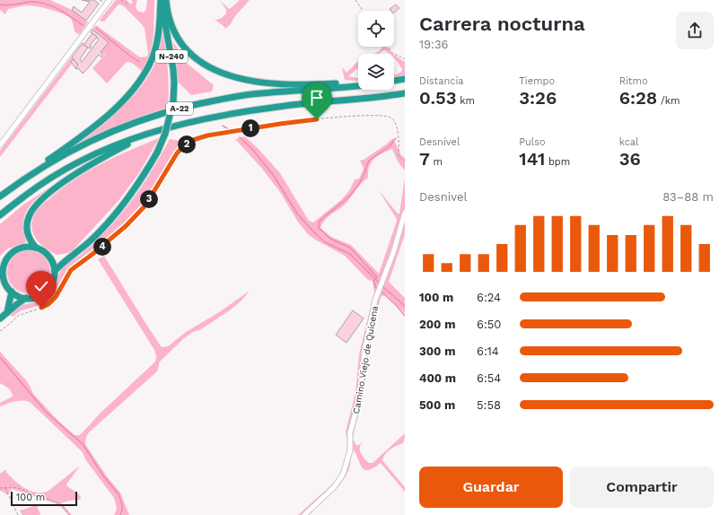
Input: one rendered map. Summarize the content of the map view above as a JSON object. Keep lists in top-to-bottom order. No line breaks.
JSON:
{"streets":{"highway":["N-240","A-22"],"street":["Camino Viejo de Quicena"]},"scale_bar":"100 m","page":{"heading":["Carrera nocturna","19:36"],"stats":[["Distancia","0.53 km"],["Tiempo","3:26"],["Ritmo","6:28 /km"],["Desnivel","7 m"],["Pulso","141 bpm"],["kcal","36"]],"pins":["1","2","3","4"],"chart":["Desnivel","83–88 m"],"list":[{"name":"100 m","note":"6:24"},{"name":"200 m","note":"6:50"},{"name":"300 m","note":"6:14"},{"name":"400 m","note":"6:54"},{"name":"500 m","note":"5:58"}],"buttons":["Guardar","Compartir"],"scale":"100 m"}}
